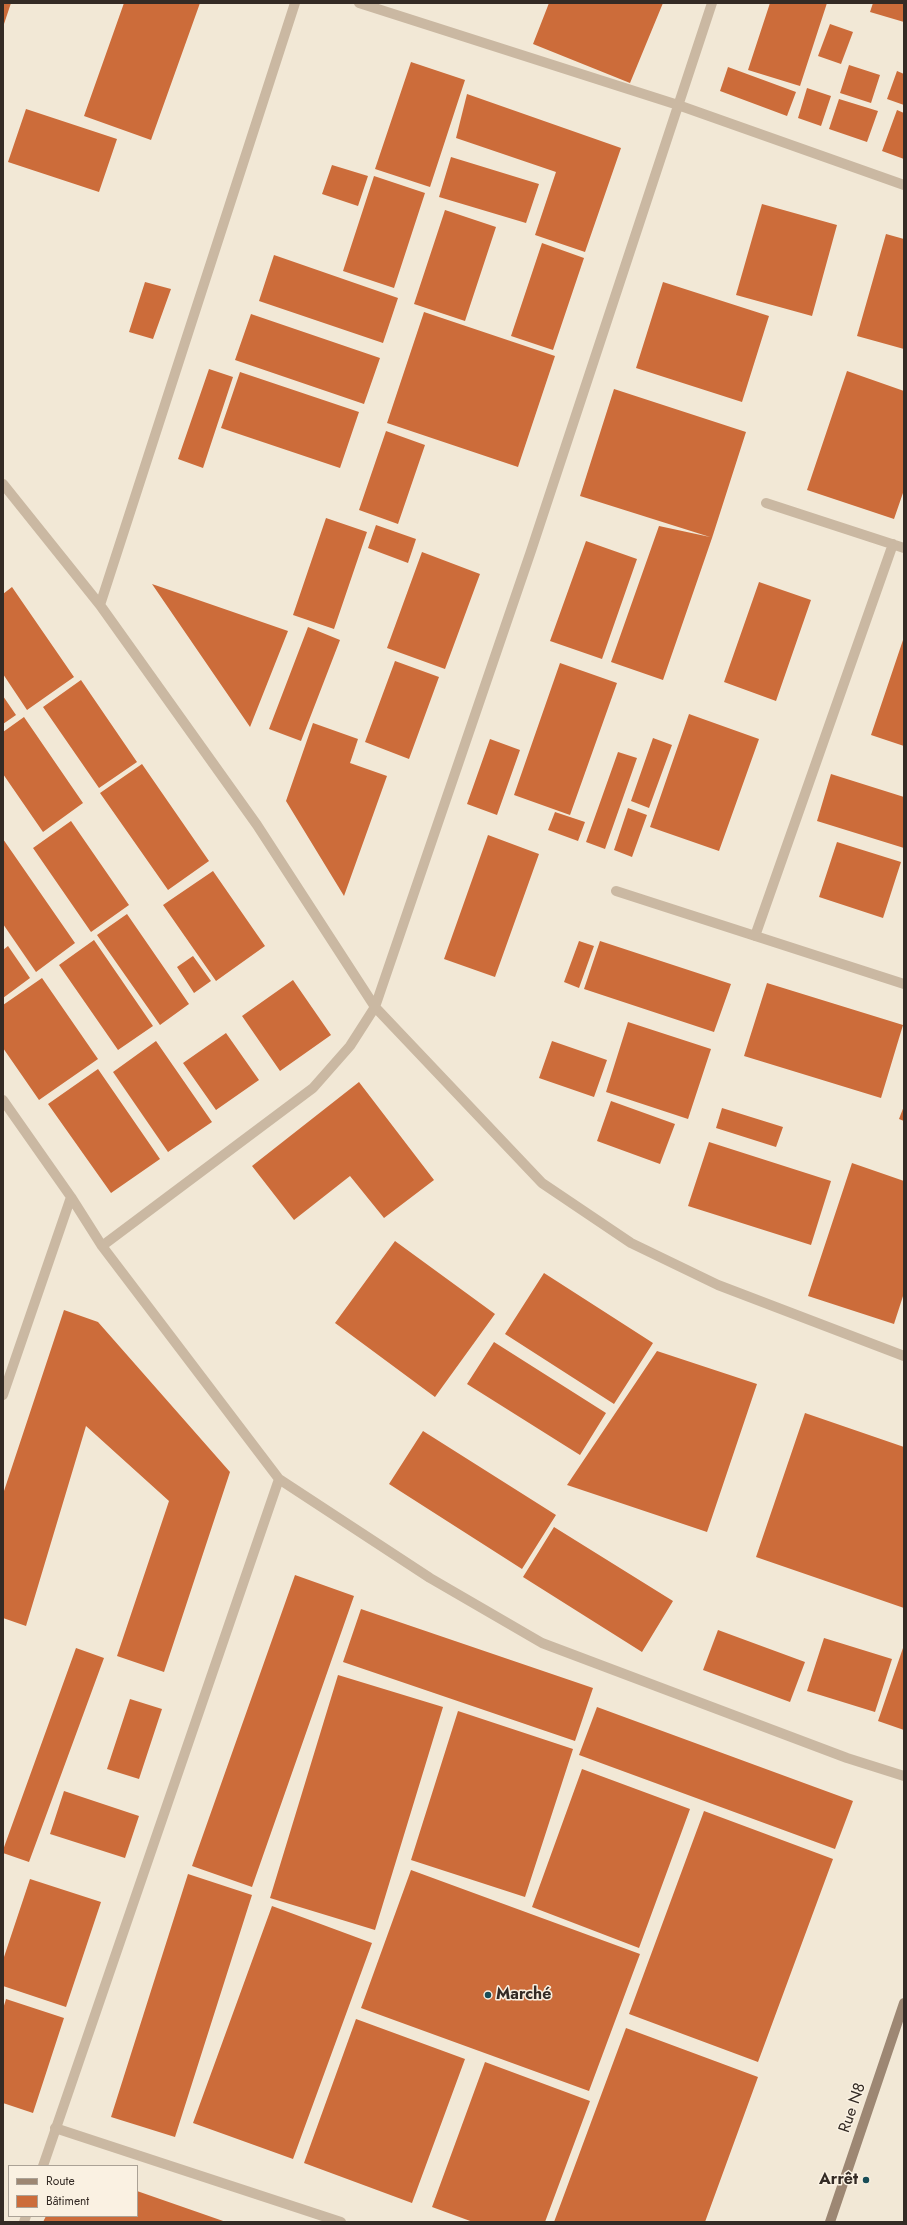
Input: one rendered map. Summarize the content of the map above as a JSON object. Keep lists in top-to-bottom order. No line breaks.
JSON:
{"streets":{"street":["Rue N8"]},"places":["Marché","Arrêt"],"legend":["Route","Bâtiment"]}
